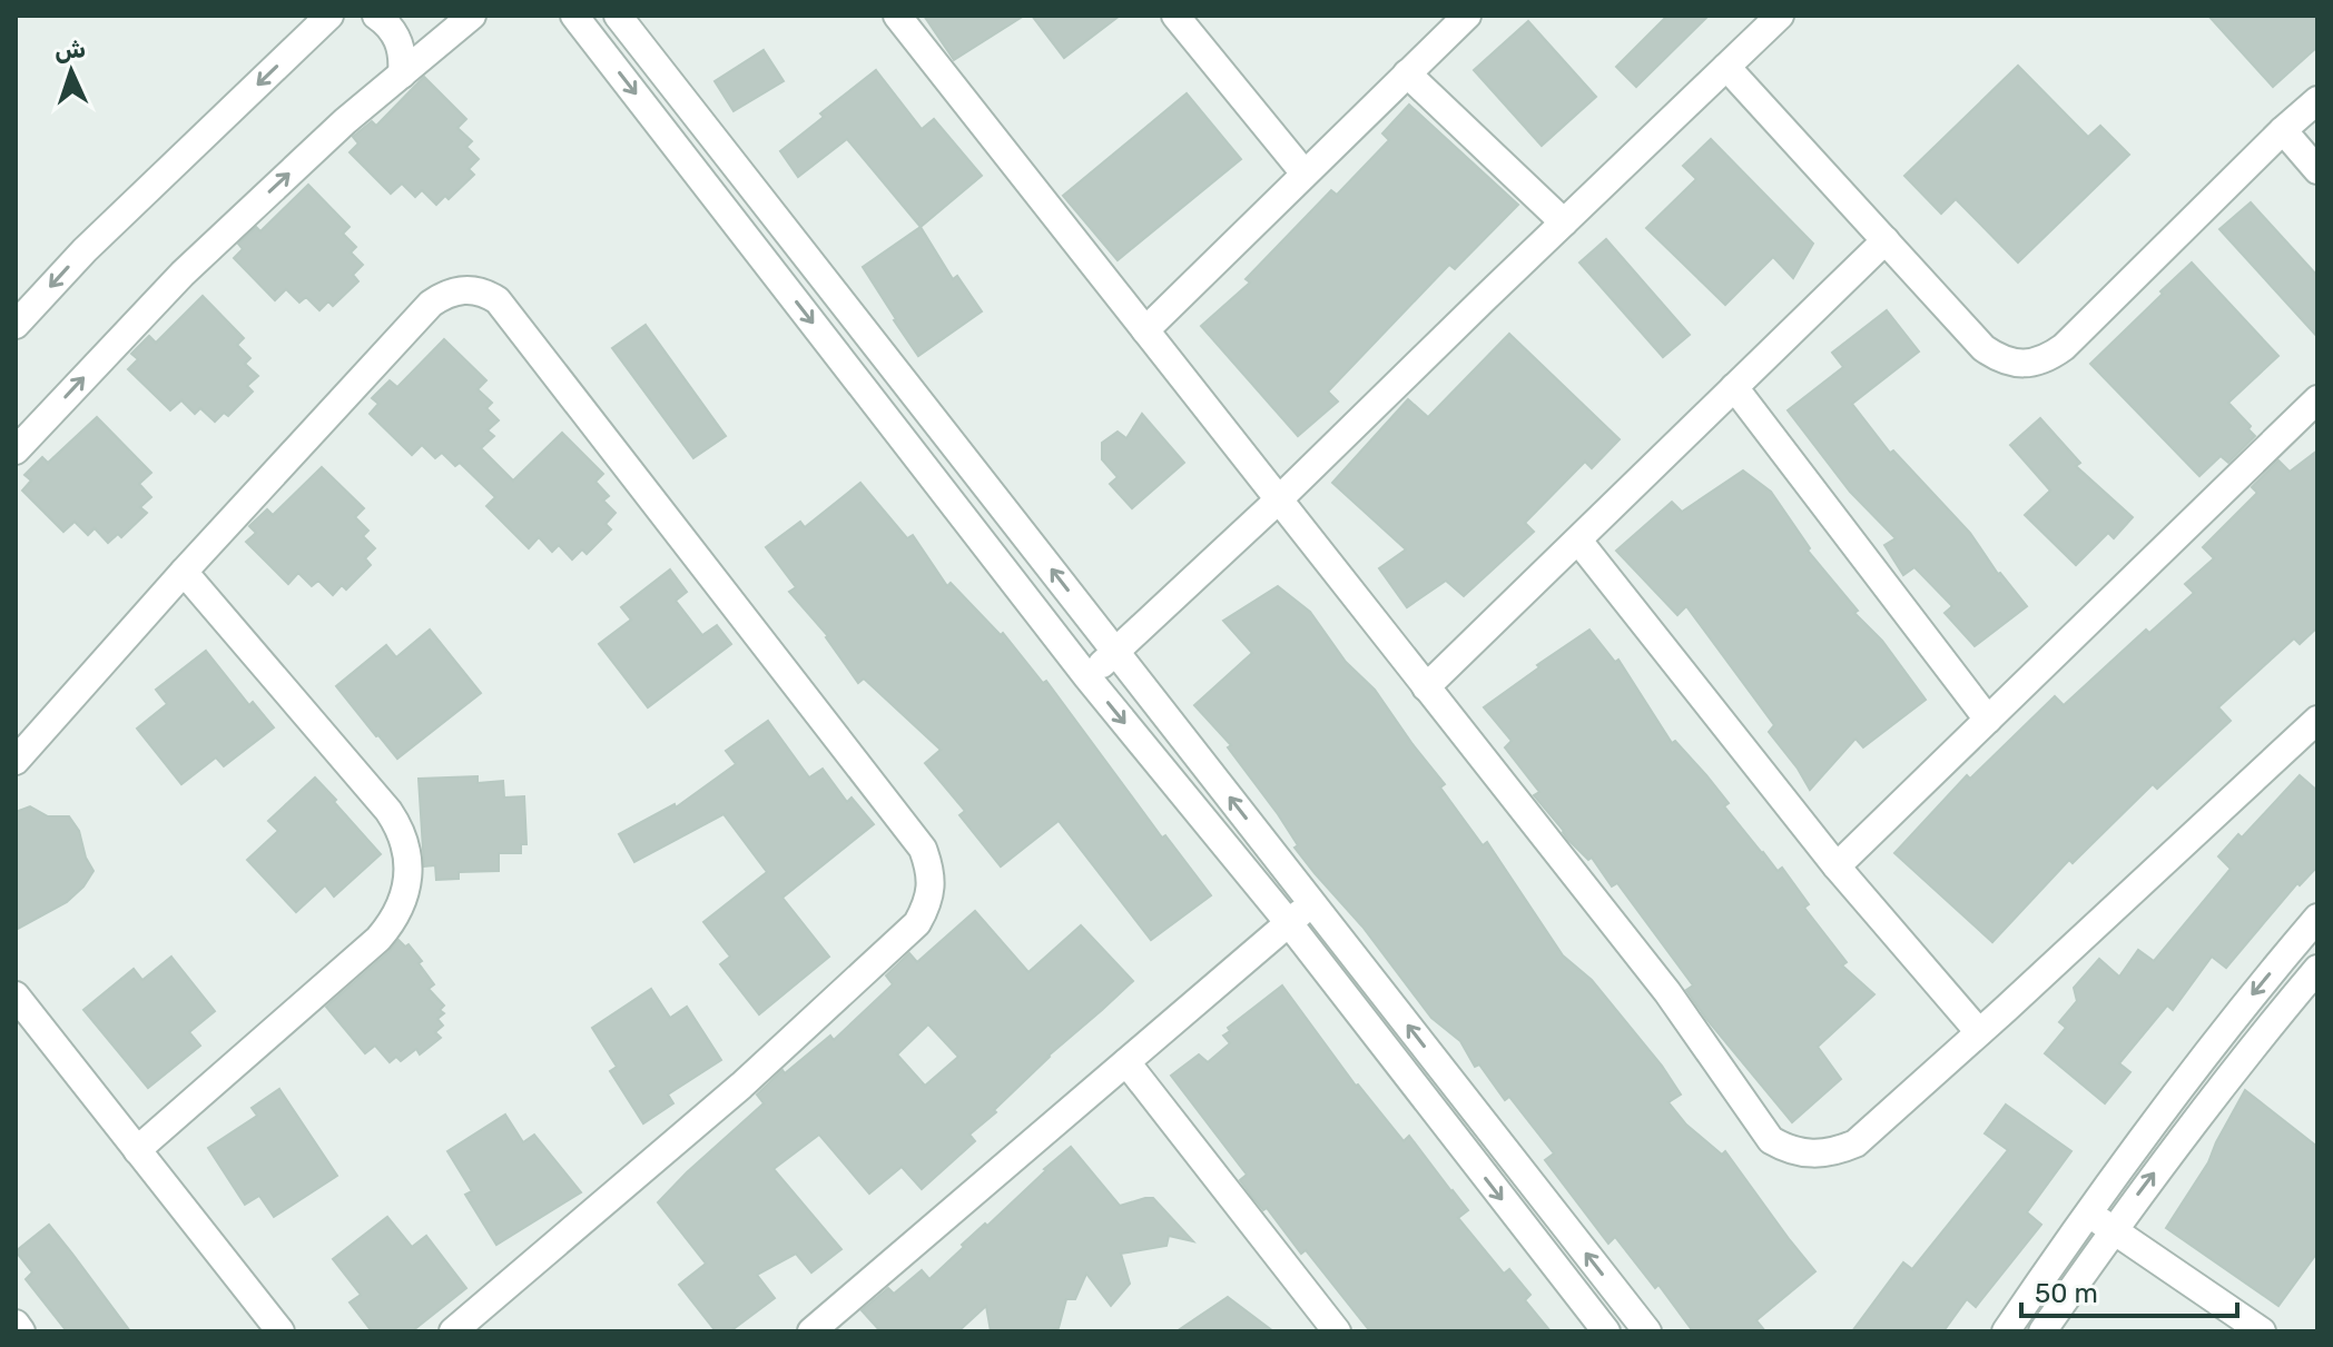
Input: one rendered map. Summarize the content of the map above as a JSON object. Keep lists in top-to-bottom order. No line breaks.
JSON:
{"scale_bar":"50 m","north":"top"}
